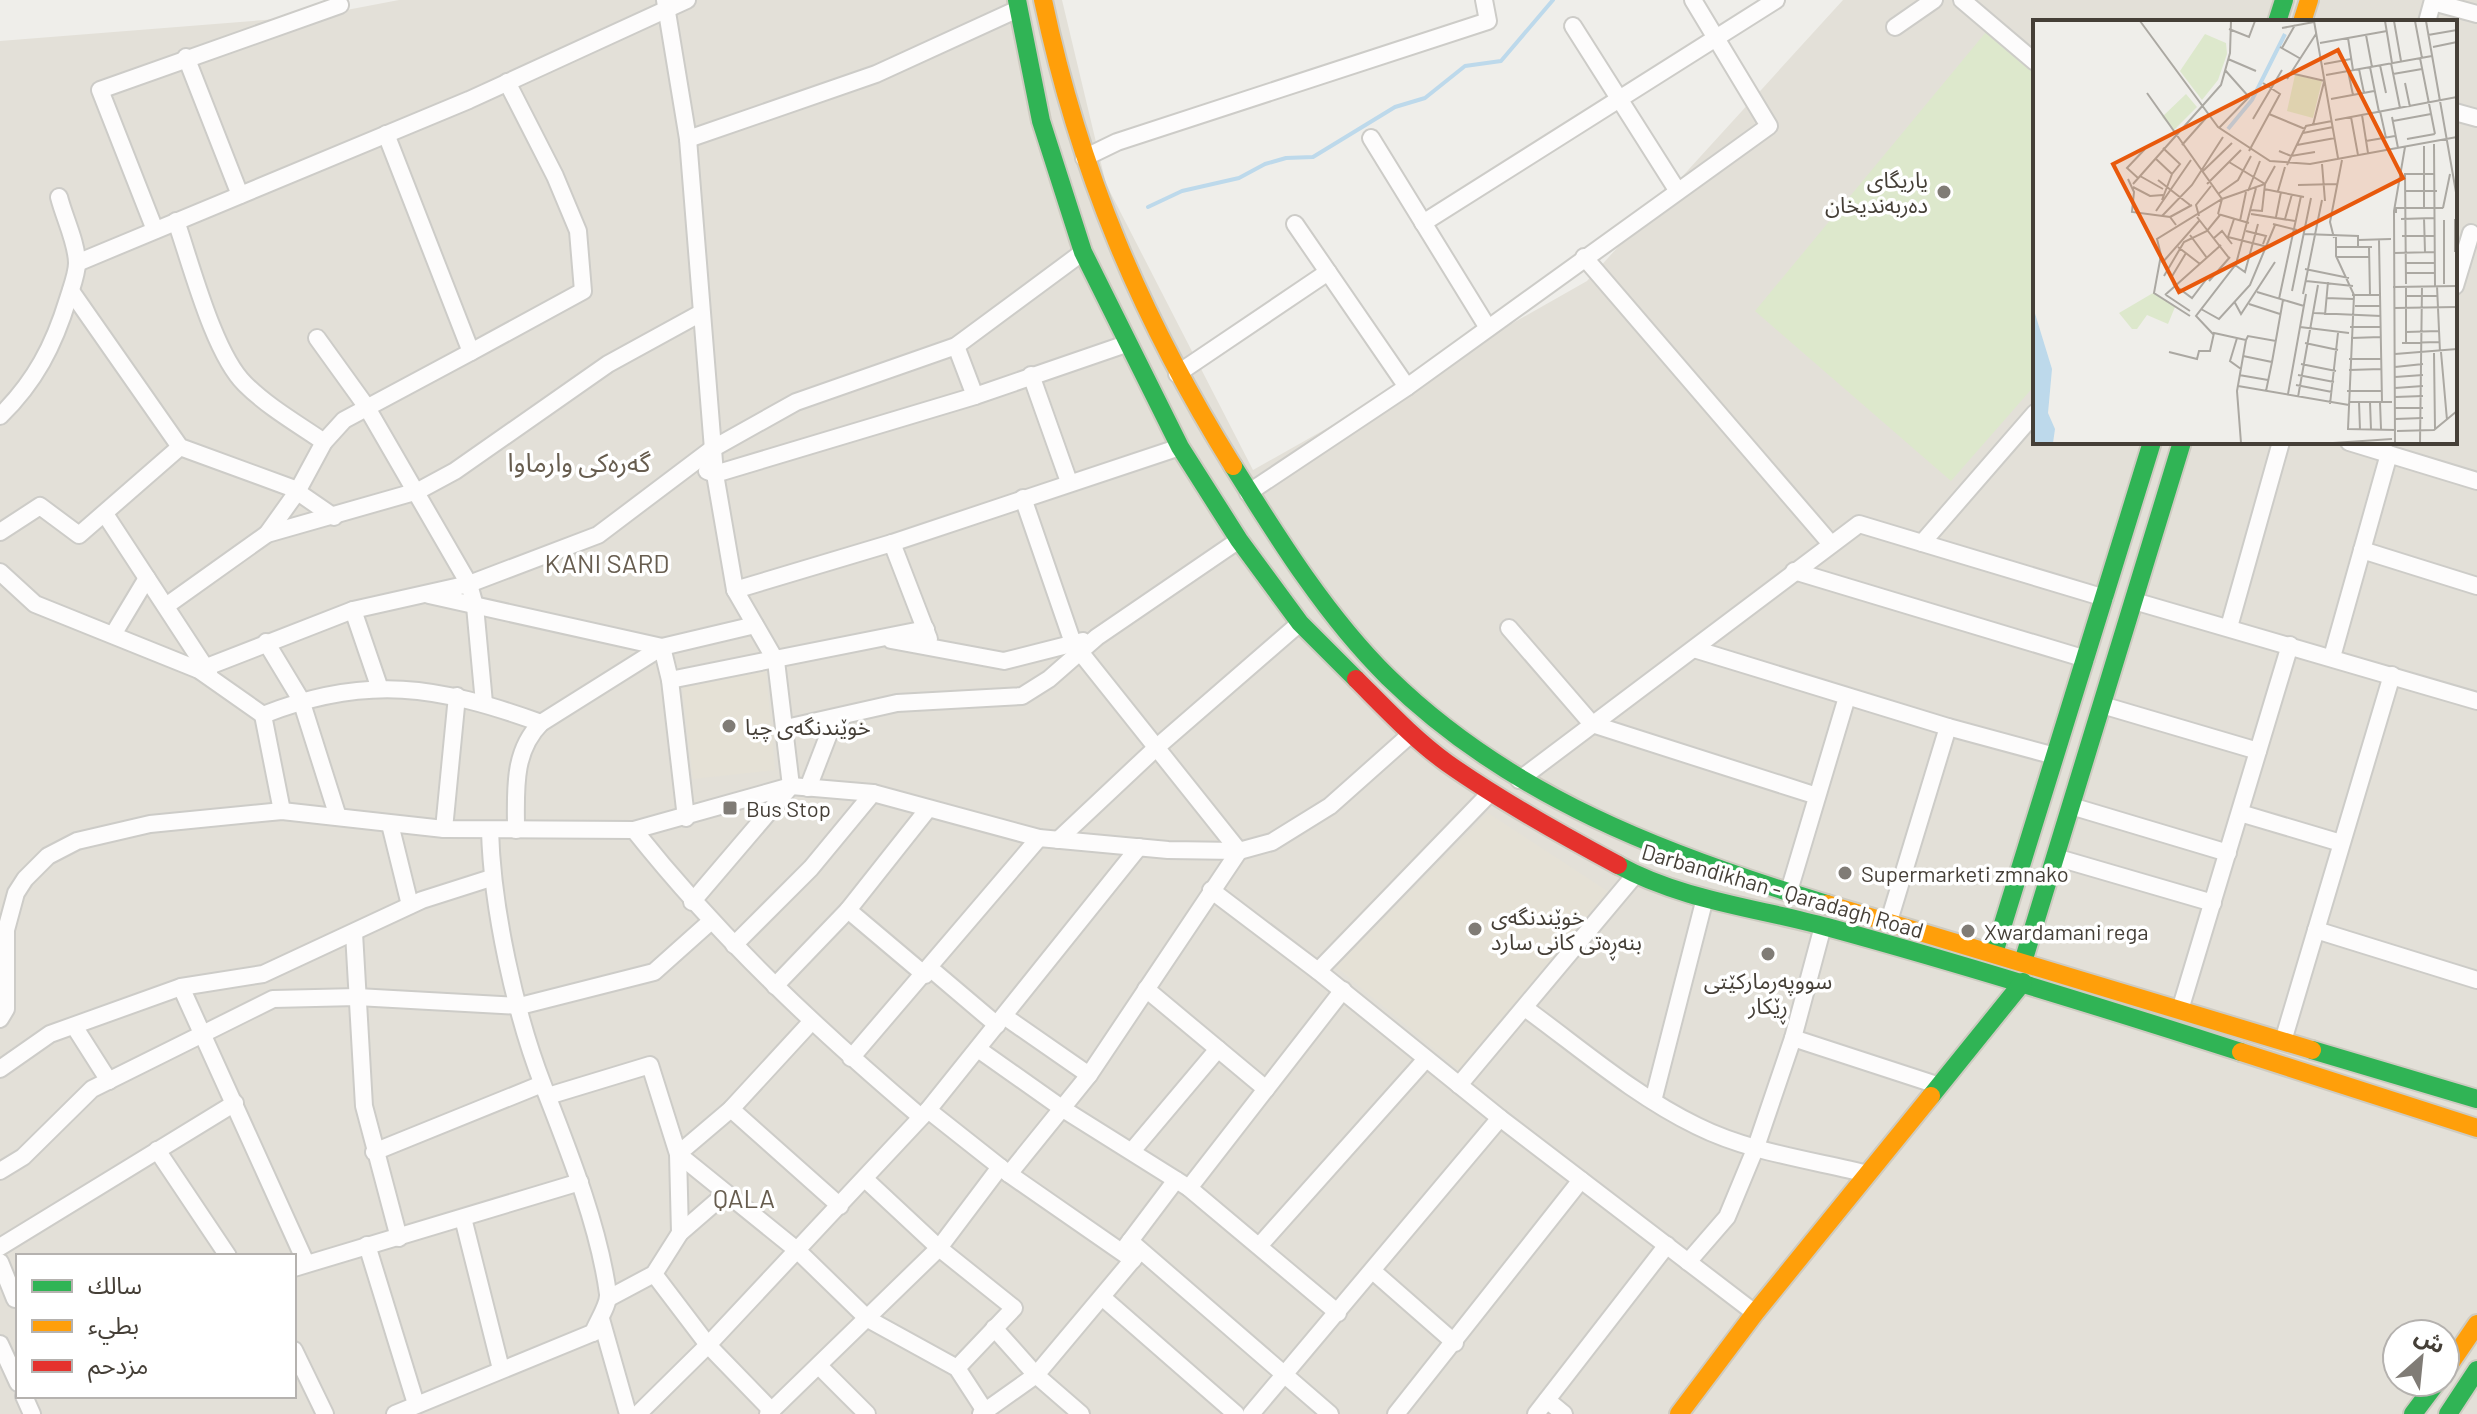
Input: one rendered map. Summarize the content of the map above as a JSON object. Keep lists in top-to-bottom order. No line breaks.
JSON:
{"streets":{"main road":["Darbandikhan - Qaradagh Road"]},"districts":["گەرەکی وارماوا","KANI SARD","QALA"],"places":{"other":["یاریگاى ده‌ربه‌ندیخان","خوێندنگەی چیا","Supermarketi zmnako","خوێندنگەی بنەڕەتی کانی سارد","Xwardamani rega","سووپەرمارکێتی ڕێکار"],"transit":["Bus Stop"]},"legend":["سالك","بطيء","مزدحم"],"north":"top right"}
